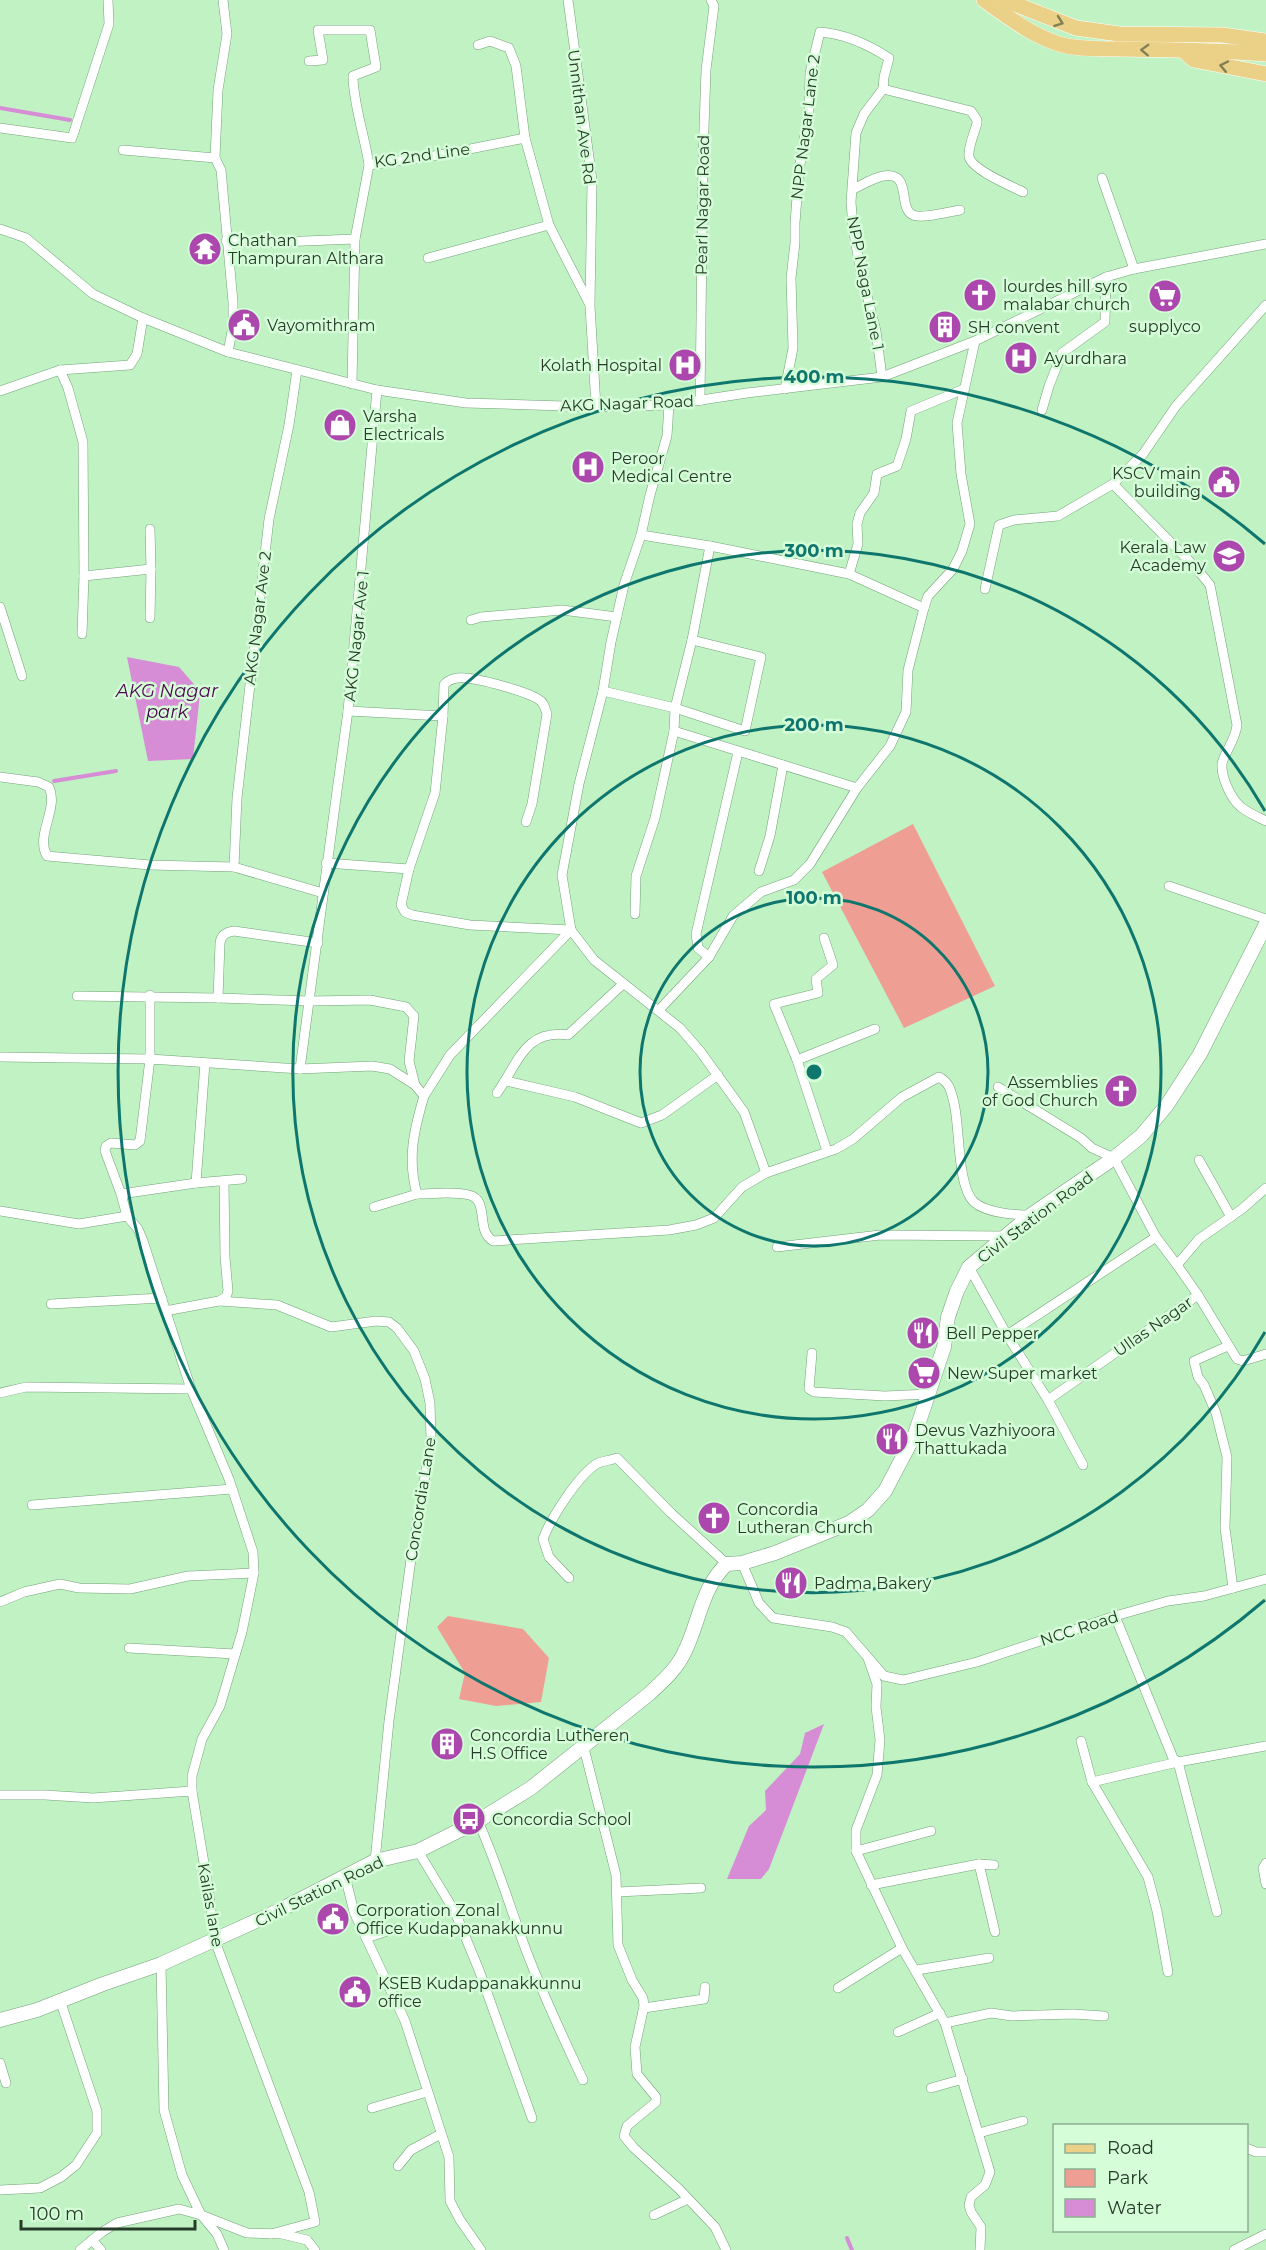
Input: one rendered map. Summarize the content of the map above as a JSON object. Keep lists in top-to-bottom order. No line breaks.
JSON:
{"streets":{"main road":["Civil Station Road"],"street":["Unnithan Ave Rd","NPP Nagar Lane 2","KG 2nd Line","Pearl Nagar Road","NPP Naga Lane 1","AKG Nagar Road","AKG Nagar Ave 2","AKG Nagar Ave 1","Ullas Nagar","Concordia Lane","NCC Road","Kailas lane"]},"crossings":[["Unnithan Ave Rd","AKG Nagar Road"],["NPP Nagar Lane 2","NPP Naga Lane 1"],["NPP Nagar Lane 2","AKG Nagar Road"],["Pearl Nagar Road","AKG Nagar Road"],["NPP Naga Lane 1","AKG Nagar Road"],["AKG Nagar Road","AKG Nagar Ave 2"],["AKG Nagar Road","AKG Nagar Ave 1"],["Civil Station Road","Ullas Nagar"],["Civil Station Road","Concordia Lane"],["Civil Station Road","Kailas lane"]],"water":["AKG Nagar park"],"places":{"temple":["Chathan Thampuran Althara"],"church":["lourdes hill syro malabar church","Assemblies of God Church","Concordia Lutheran Church"],"supermarket":["supplyco","New Super market"],"public building":["Vayomithram","KSCV main building","Corporation Zonal Office Kudappanakkunnu","KSEB Kudappanakkunnu office"],"building":["SH convent","Concordia Lutheren H.S Office"],"hospital":["Ayurdhara","Kolath Hospital","Peroor Medical Centre"],"shop":["Varsha Electricals"],"school or university":["Kerala Law Academy"],"restaurant":["Bell Pepper","Devus Vazhiyoora Thattukada","Padma Bakery"],"bus stop":["Concordia School"]},"legend":["Road","Park","Water"],"scale_bar":"100 m","rings":["400 m","300 m","200 m","100 m"]}
